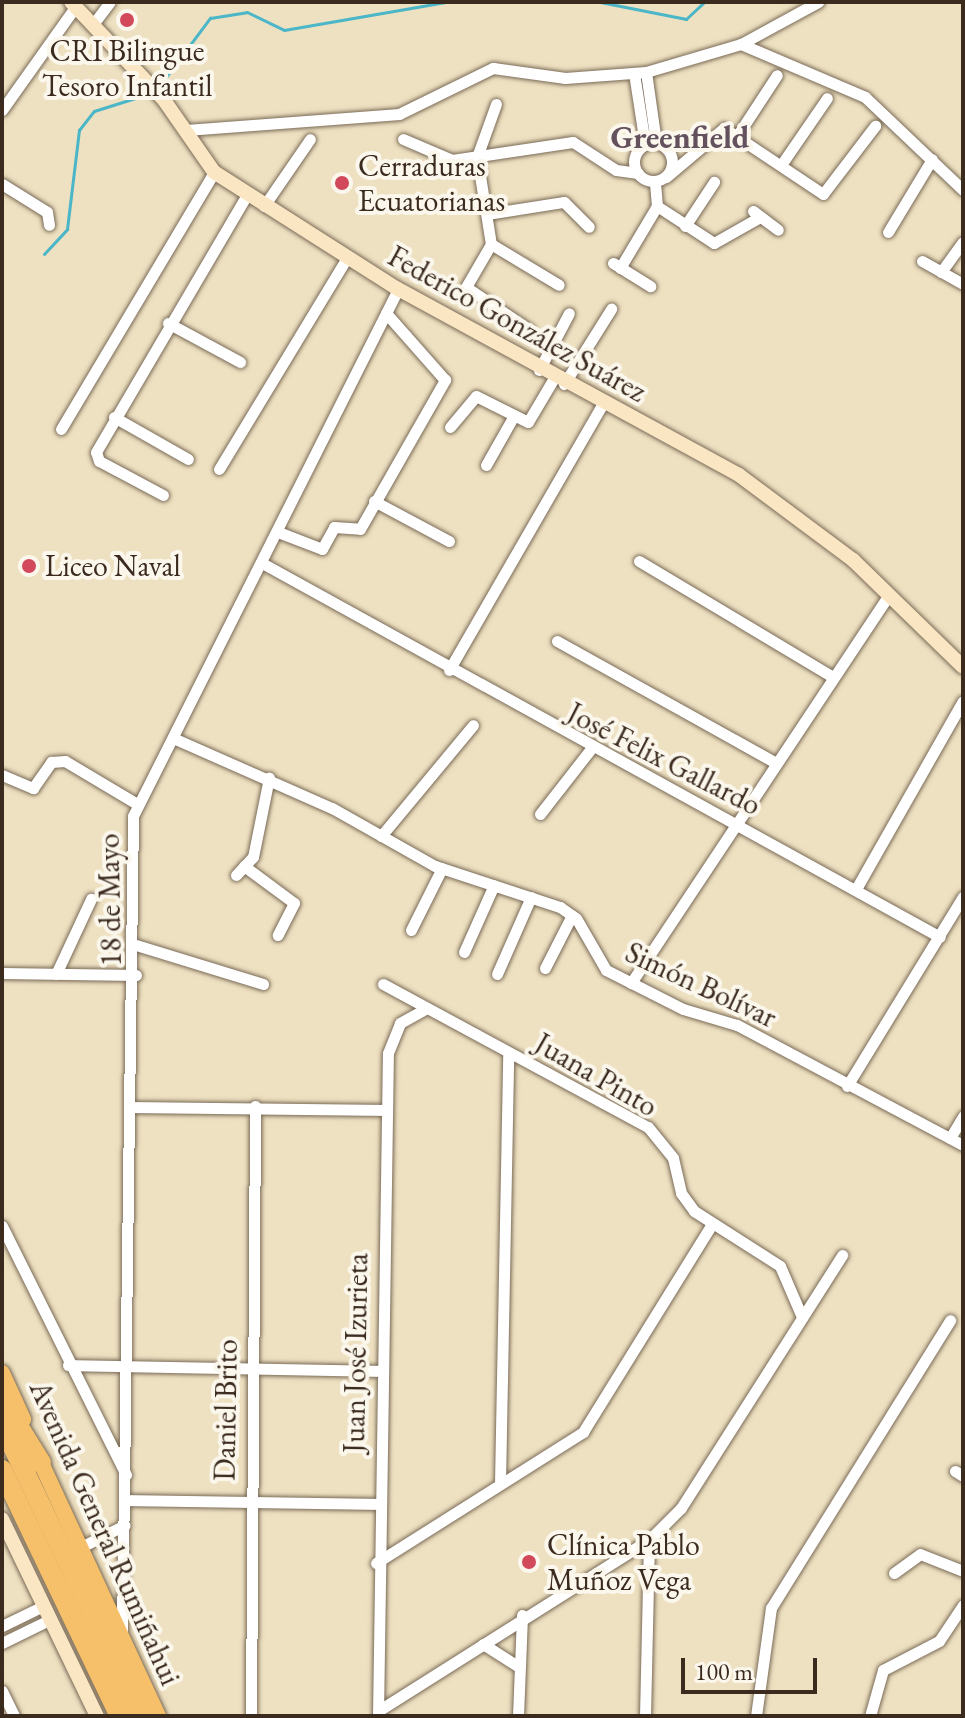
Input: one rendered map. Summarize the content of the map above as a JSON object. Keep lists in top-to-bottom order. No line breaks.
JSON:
{"streets":{"main road":["Avenida General Rumiñahui"],"street":["Federico González Suárez","José Felix Gallardo","18 de Mayo","Simón Bolívar","Juana Pinto","Juan José Izurieta","Daniel Brito"]},"crossings":[["Federico González Suárez","18 de Mayo"],["José Felix Gallardo","18 de Mayo"],["18 de Mayo","Avenida General Rumiñahui"],["Juana Pinto","Juan José Izurieta"]],"districts":["Greenfield"],"places":["CRI Bilingue Tesoro Infantil","Cerraduras Ecuatorianas","Liceo Naval","Clínica Pablo Muñoz Vega"],"scale_bar":"100 m"}
